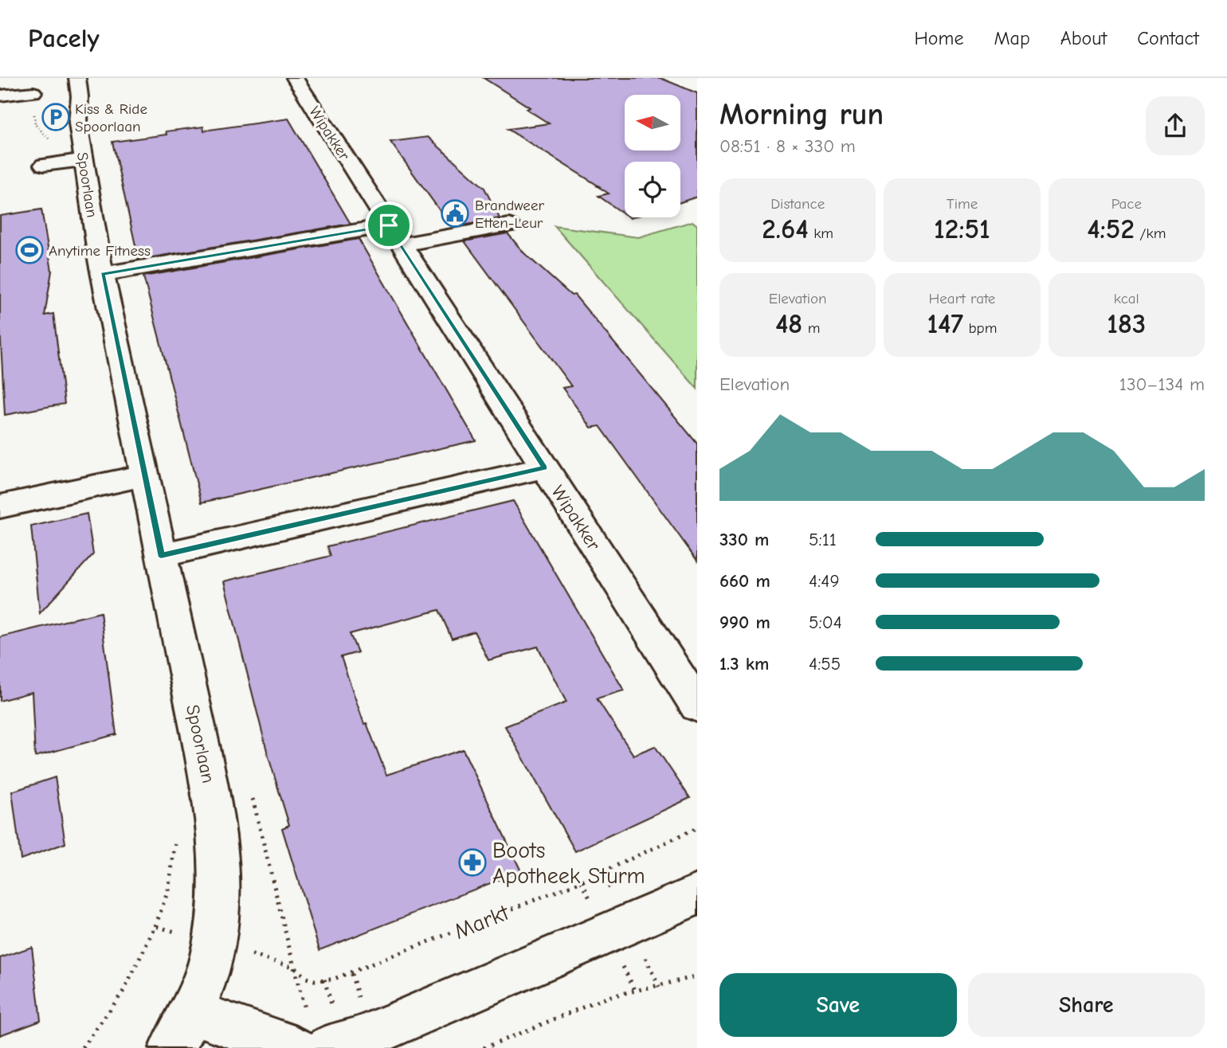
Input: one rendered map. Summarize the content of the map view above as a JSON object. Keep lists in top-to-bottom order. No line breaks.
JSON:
{"streets":{"street":["Wipakker","Spoorlaan"],"path":["Markt"]},"places":{"parking":["Kiss & Ride Spoorlaan"],"public building":["Brandweer Etten-Leur"],"sports":["Anytime Fitness"],"pharmacy":["Boots Apotheek Sturm"]},"north":"left","page":{"header":"Pacely","nav":["Home","Map","About","Contact"],"heading":["Morning run","08:51 · 8 × 330 m"],"stats":[["Distance","2.64 km"],["Time","12:51"],["Pace","4:52 /km"],["Elevation","48 m"],["Heart rate","147 bpm"],["kcal","183"]],"chart":["Elevation","130–134 m"],"list":[{"name":"330 m","note":"5:11"},{"name":"660 m","note":"4:49"},{"name":"990 m","note":"5:04"},{"name":"1.3 km","note":"4:55"}],"buttons":["Save","Share"]}}
